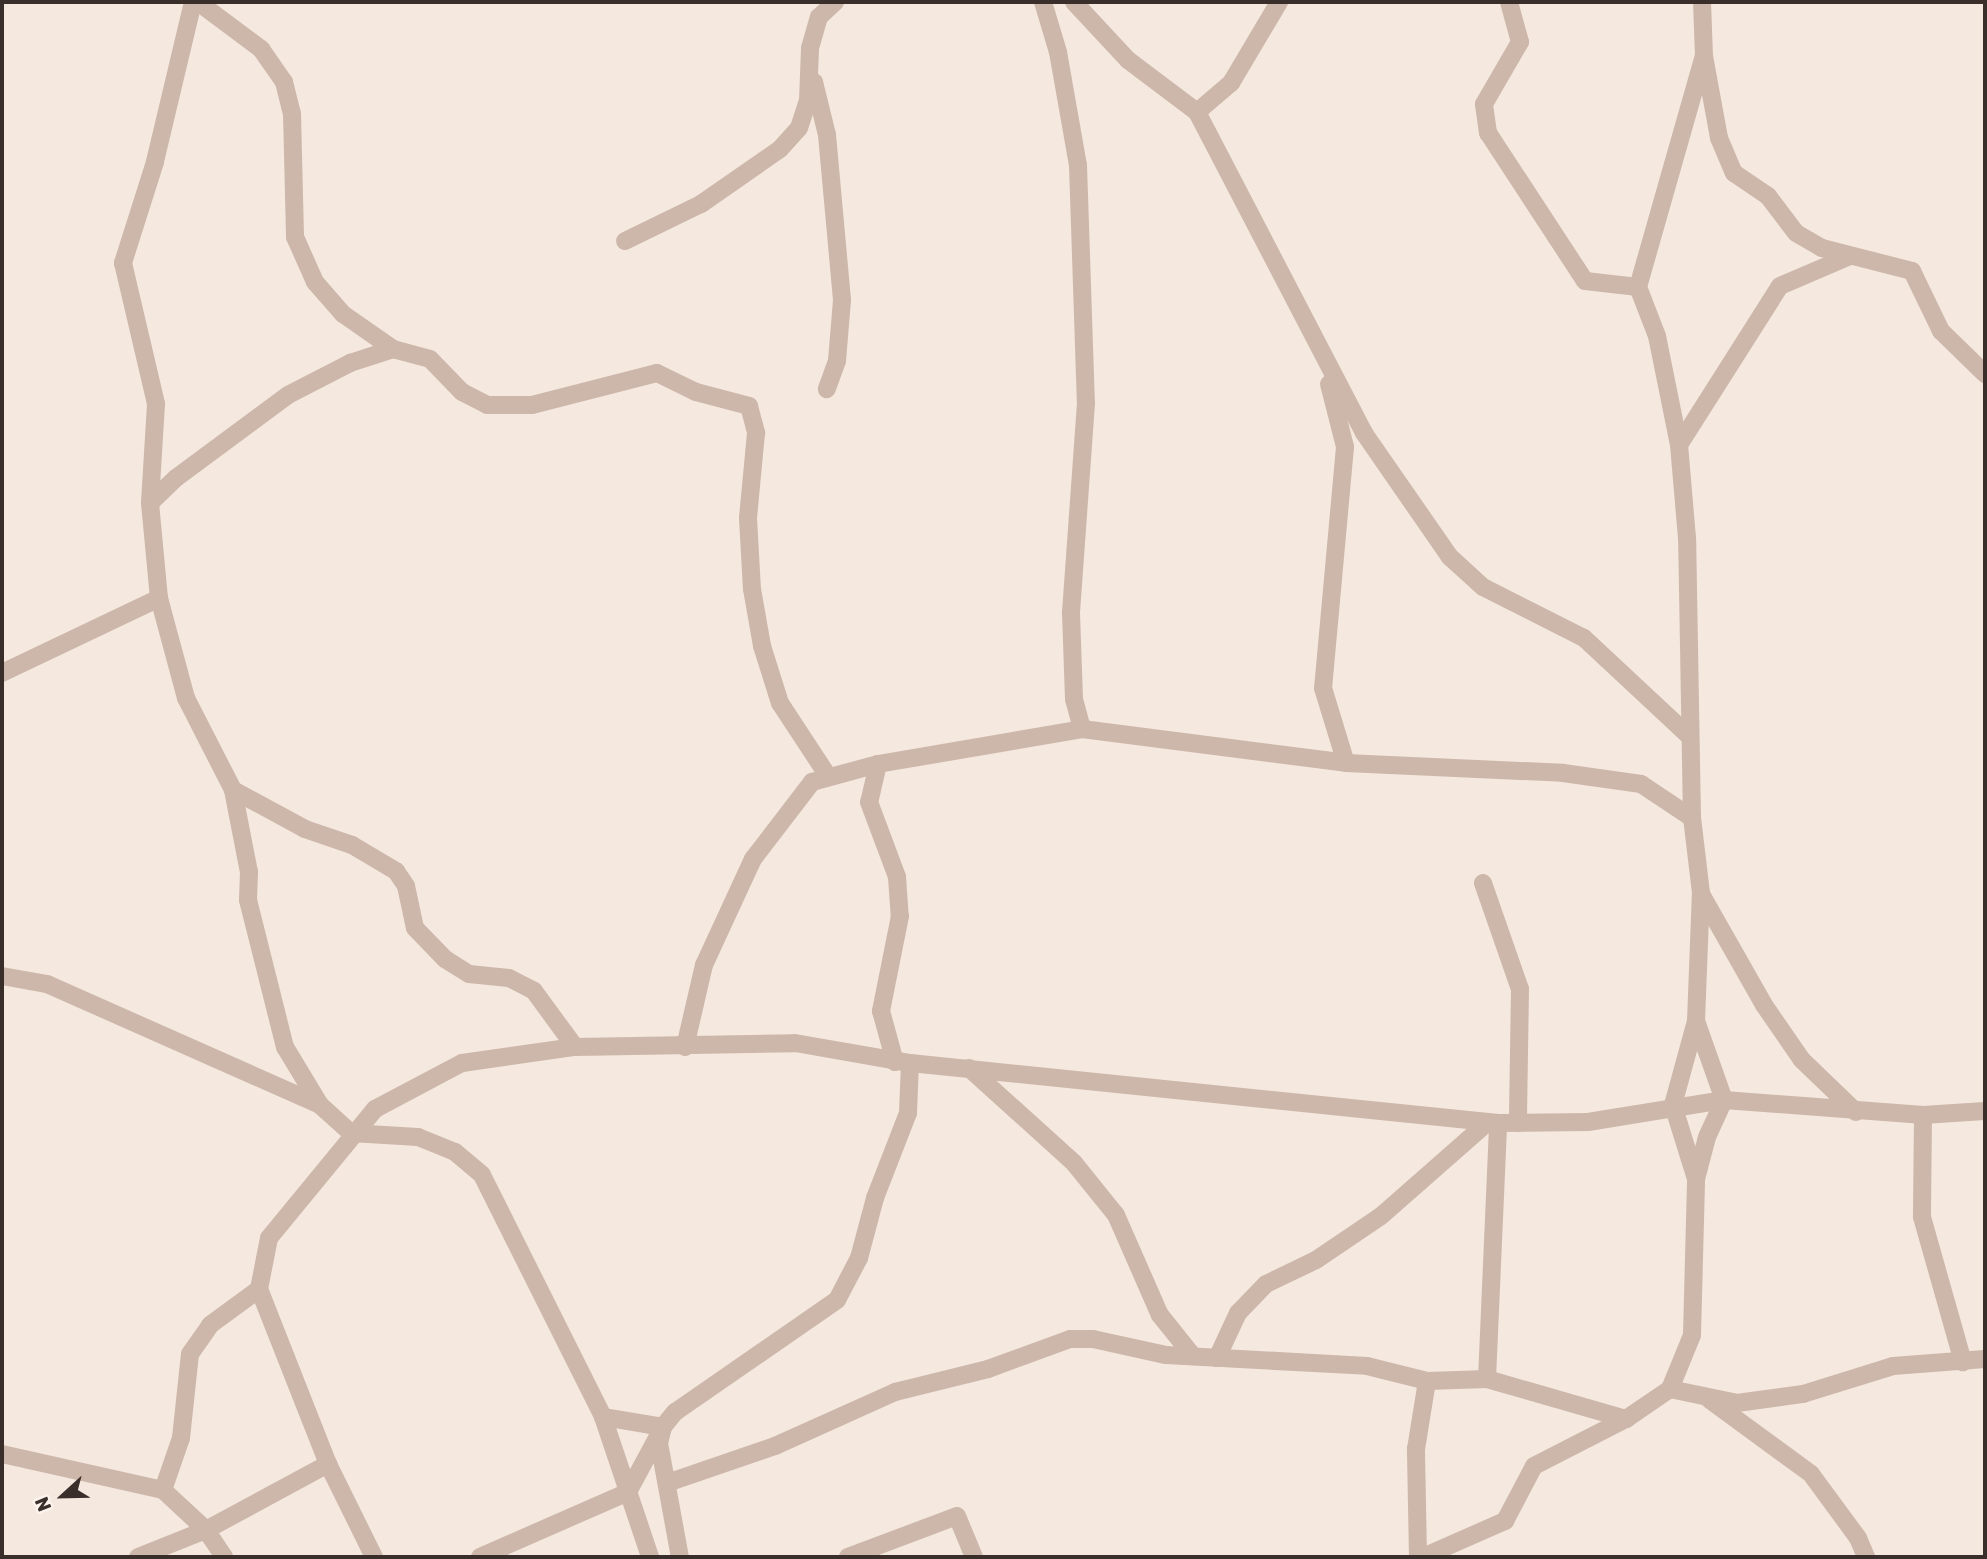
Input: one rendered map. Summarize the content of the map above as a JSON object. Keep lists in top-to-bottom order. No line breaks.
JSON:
{"north":"left"}
